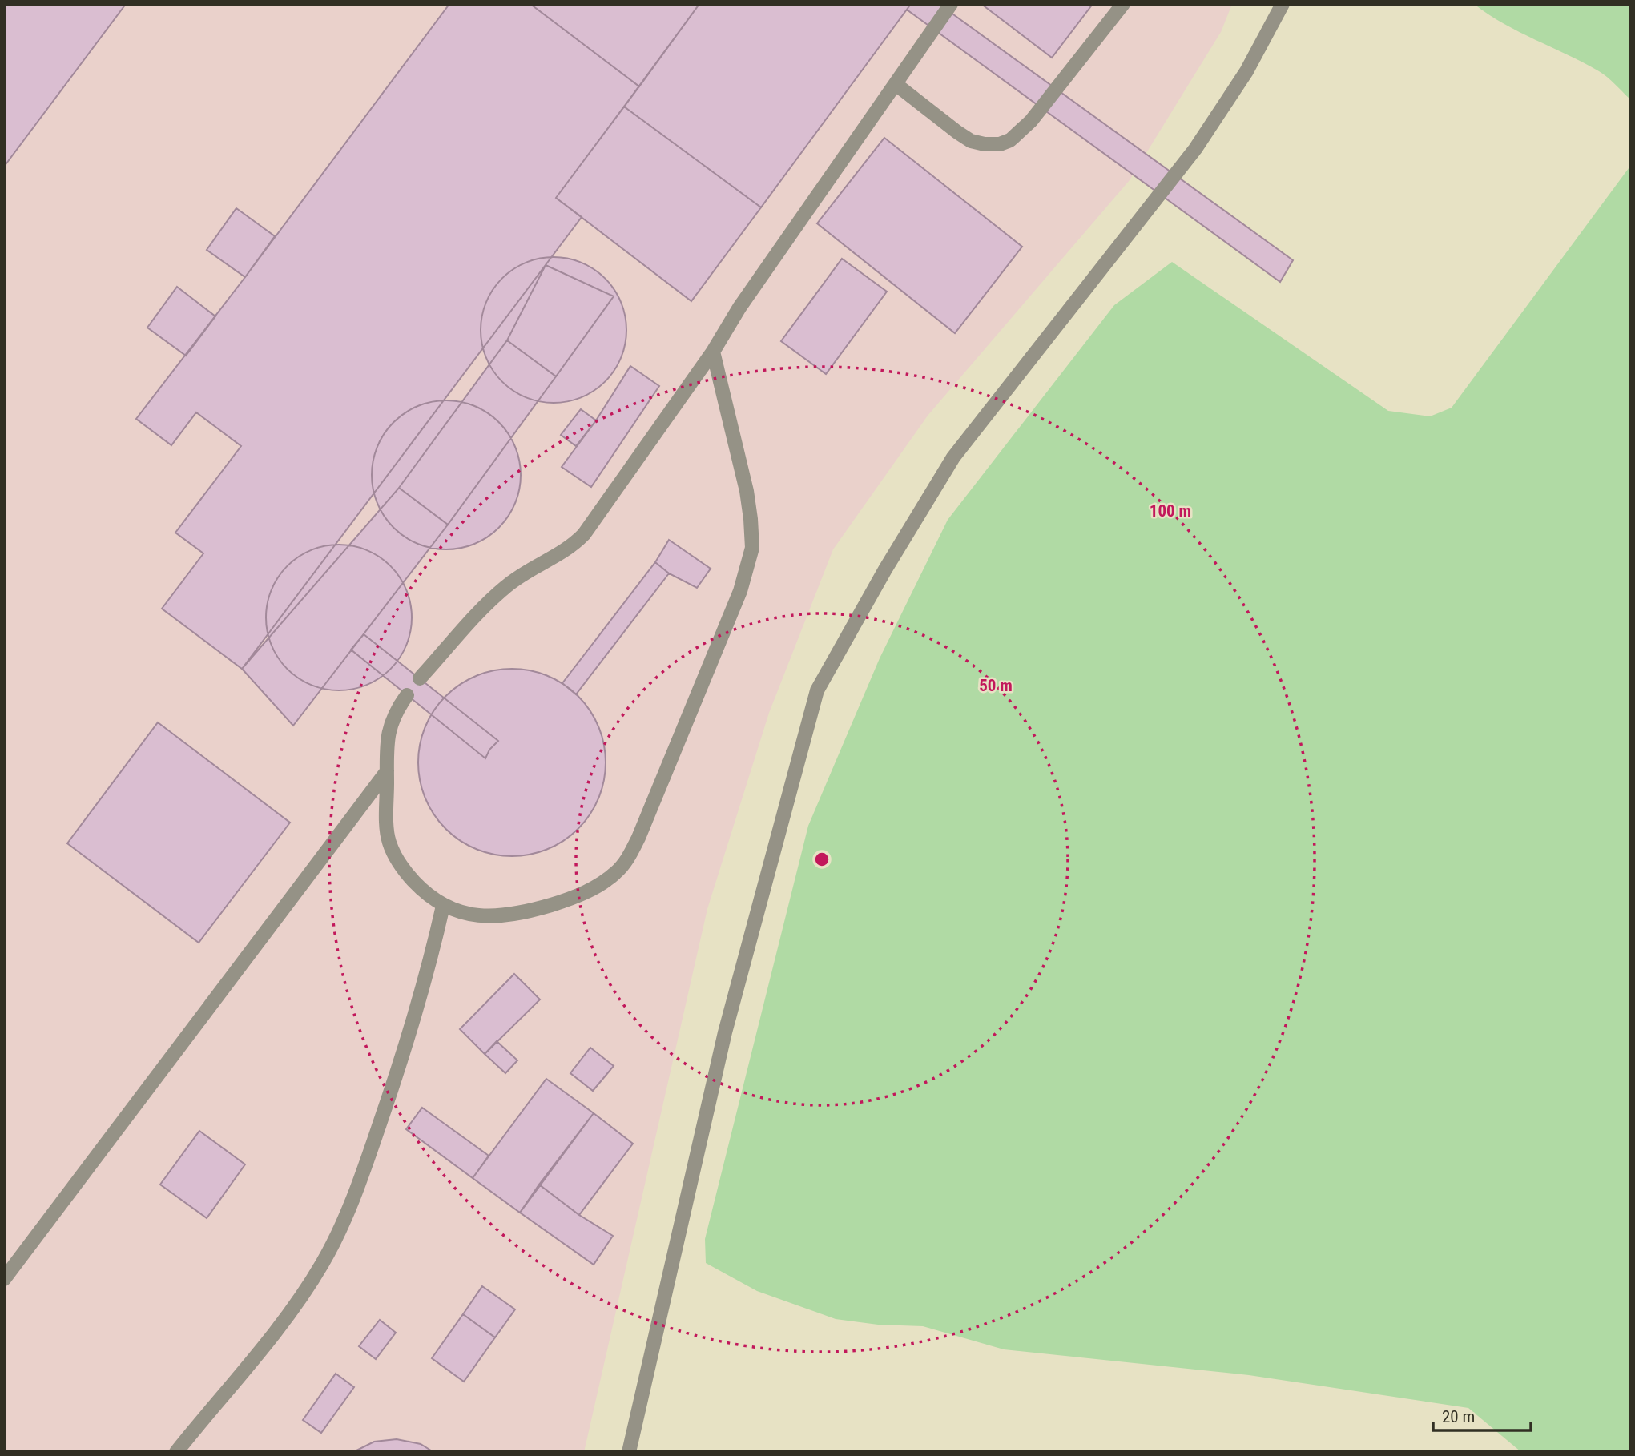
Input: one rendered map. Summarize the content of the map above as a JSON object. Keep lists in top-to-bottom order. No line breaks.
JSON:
{"scale_bar":"20 m","rings":["100 m","50 m"]}
